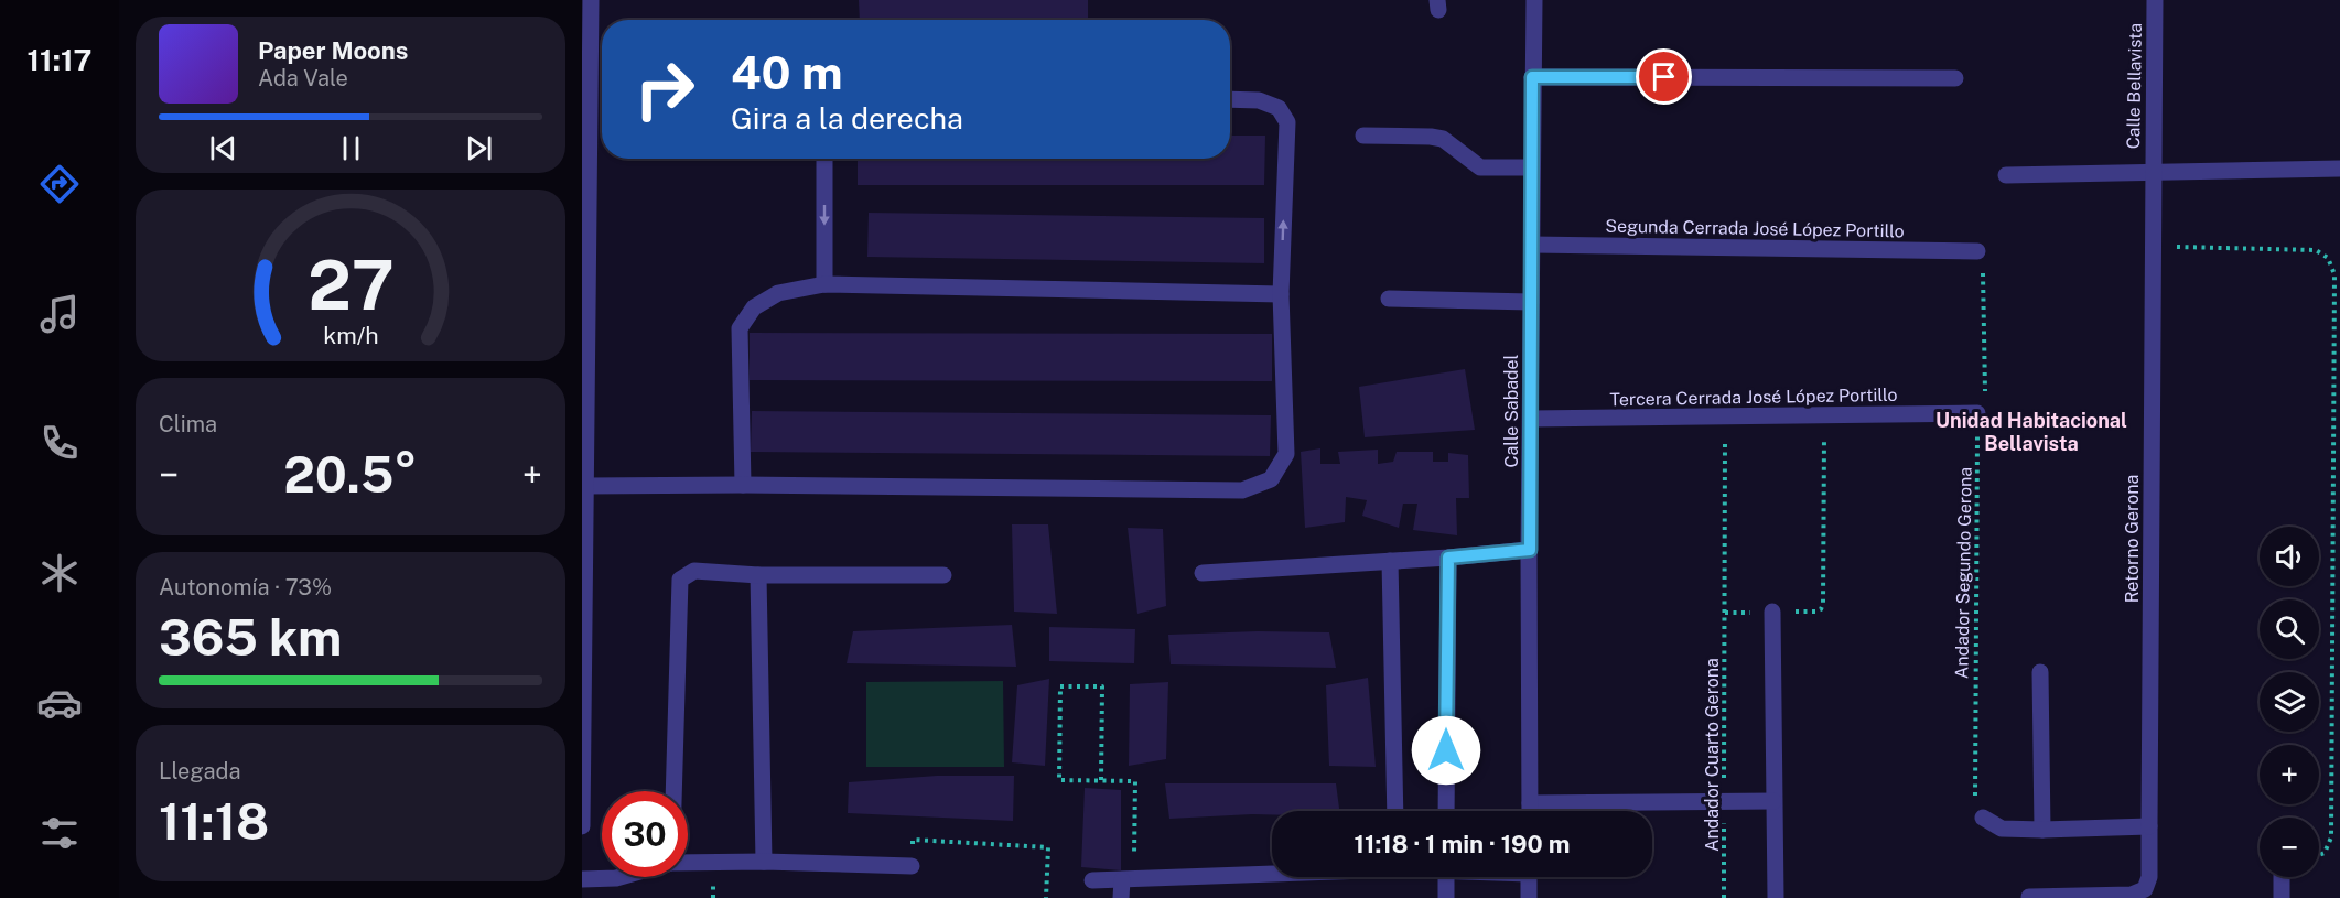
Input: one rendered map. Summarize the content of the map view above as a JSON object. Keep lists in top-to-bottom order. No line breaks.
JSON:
{"streets":{"street":["Calle Bellavista","Segunda Cerrada José López Portillo","Tercera Cerrada José López Portillo","Calle Sabadel","Retorno Gerona"],"path":["Andador Segundo Gerona","Andador Cuarto Gerona"]},"crossings":[["Calle Bellavista","Retorno Gerona"],["Segunda Cerrada José López Portillo","Calle Sabadel"],["Segunda Cerrada José López Portillo","Andador Segundo Gerona"],["Tercera Cerrada José López Portillo","Calle Sabadel"],["Tercera Cerrada José López Portillo","Andador Segundo Gerona"],["Tercera Cerrada José López Portillo","Andador Cuarto Gerona"]],"districts":["Unidad Habitacional Bellavista"],"page":{"tabs":"11:17","turn":["40 m","Gira a la derecha"],"song":["Paper Moons","Ada Vale"],"tile":["Clima",["Autonomía · 73%","365 km"],["Llegada","11:18"]],"heat":["−","20.5°","+"],"map_buttons":["+","−"],"limit":"30","trip":"11:18 · 1 min · 190 m","gauge":["27","km/h"]}}
